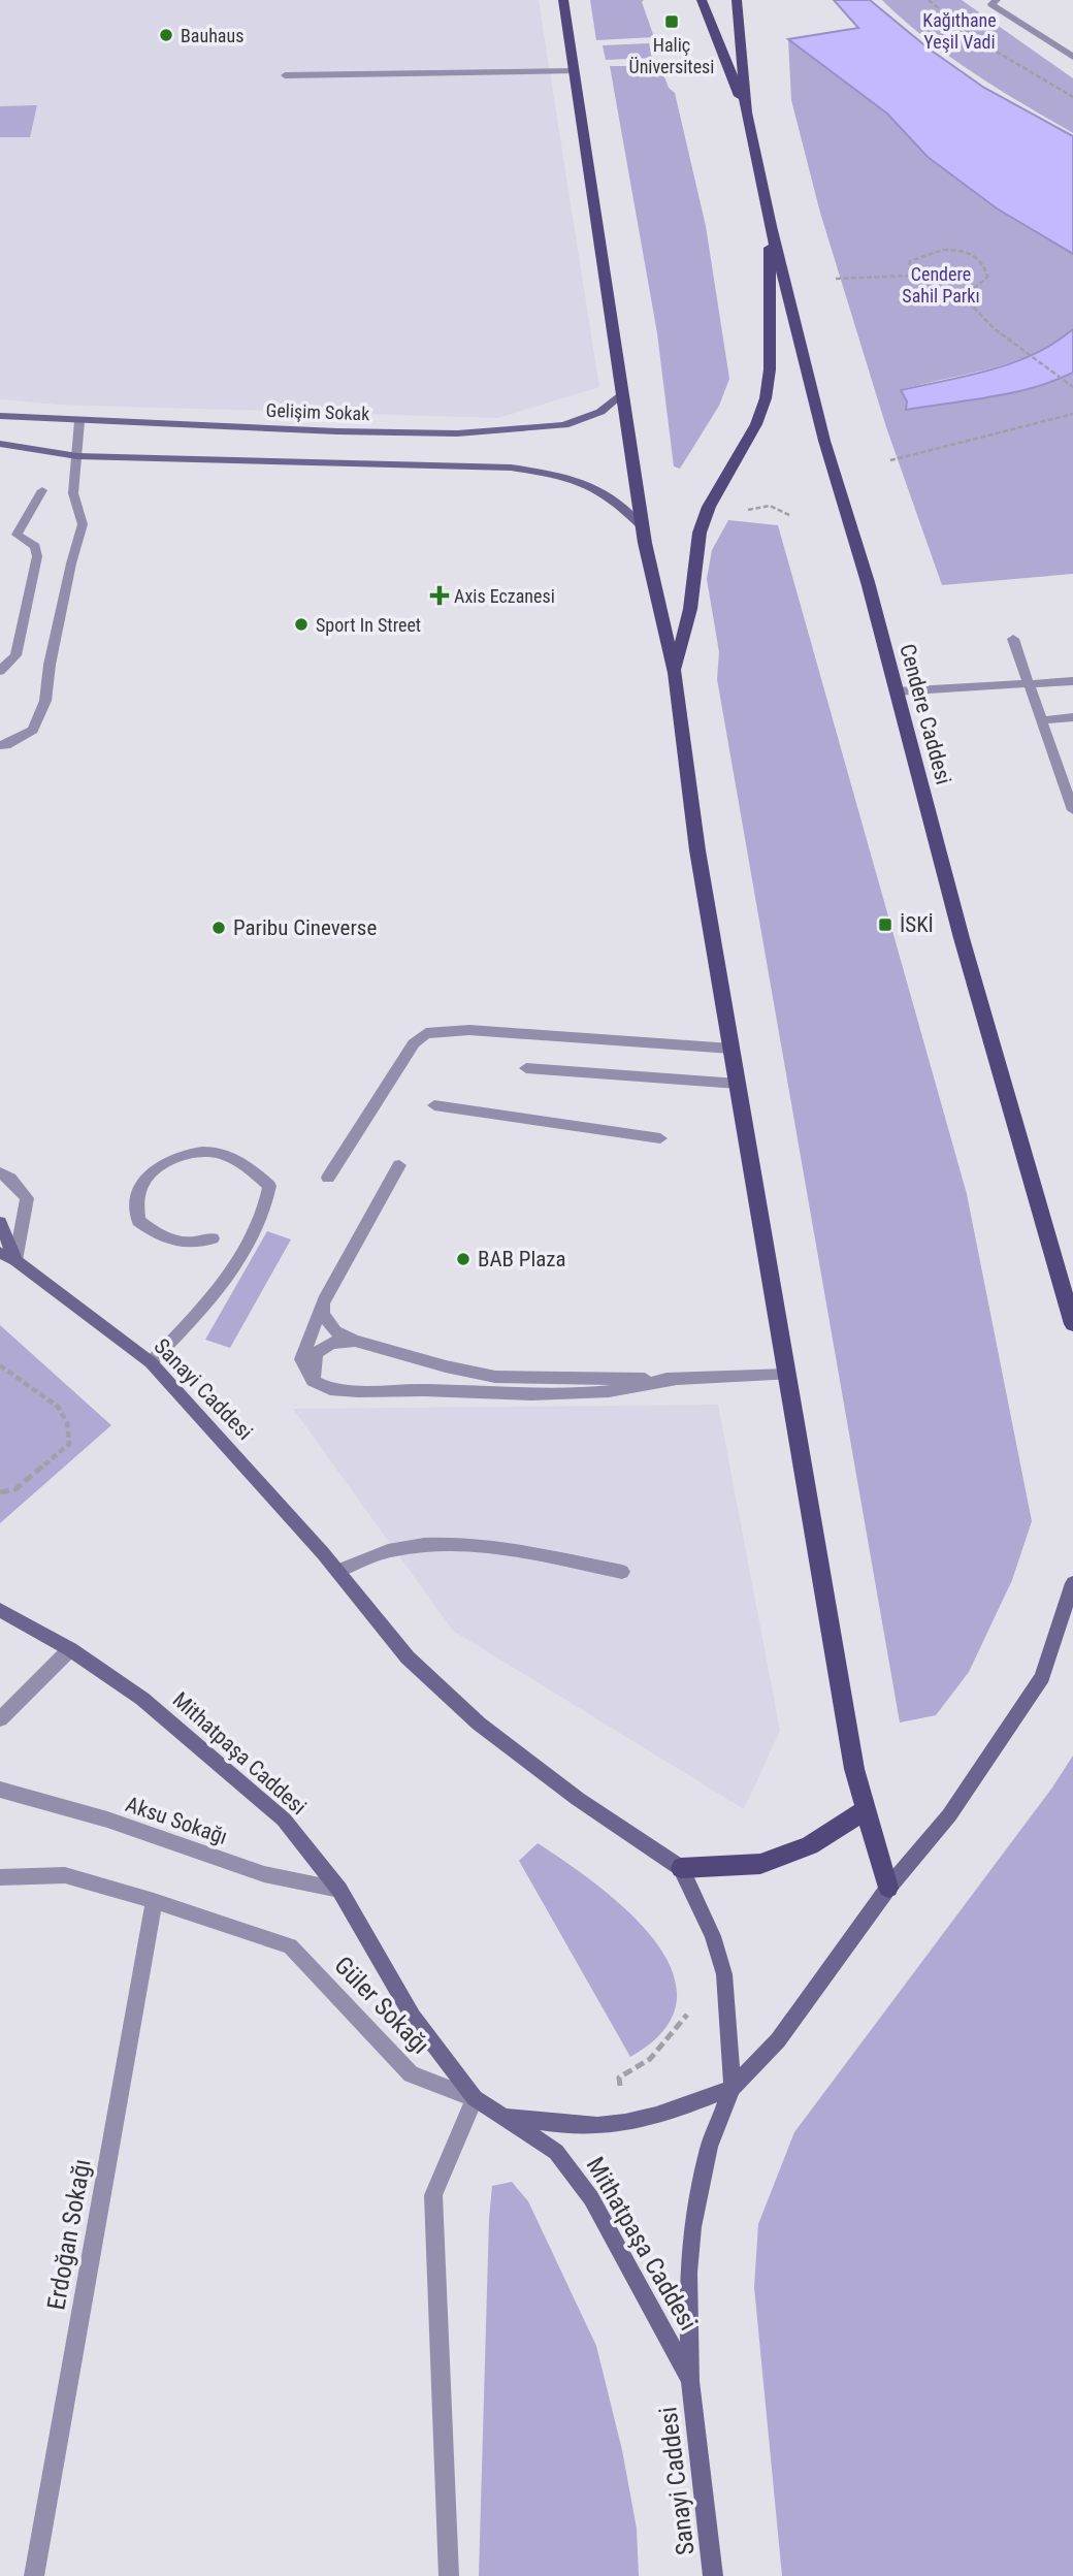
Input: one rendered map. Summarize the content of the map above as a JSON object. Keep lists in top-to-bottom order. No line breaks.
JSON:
{"streets":{"main road":["Cendere Caddesi"],"street":["Gelişim Sokak","Sanayi Caddesi","Mithatpaşa Caddesi","Aksu Sokağı","Güler Sokağı","Erdoğan Sokağı"]},"crossings":[["Sanayi Caddesi","Mithatpaşa Caddesi"],["Mithatpaşa Caddesi","Aksu Sokağı"],["Mithatpaşa Caddesi","Güler Sokağı"],["Güler Sokağı","Erdoğan Sokağı"]],"parks":["Kağıthane Yeşil Vadi","Cendere Sahil Parkı"],"places":{"transit":["Haliç Üniversitesi","İSKİ"],"other":["Bauhaus","Sport In Street","Paribu Cineverse","BAB Plaza"],"health":["Axis Eczanesi"]}}
